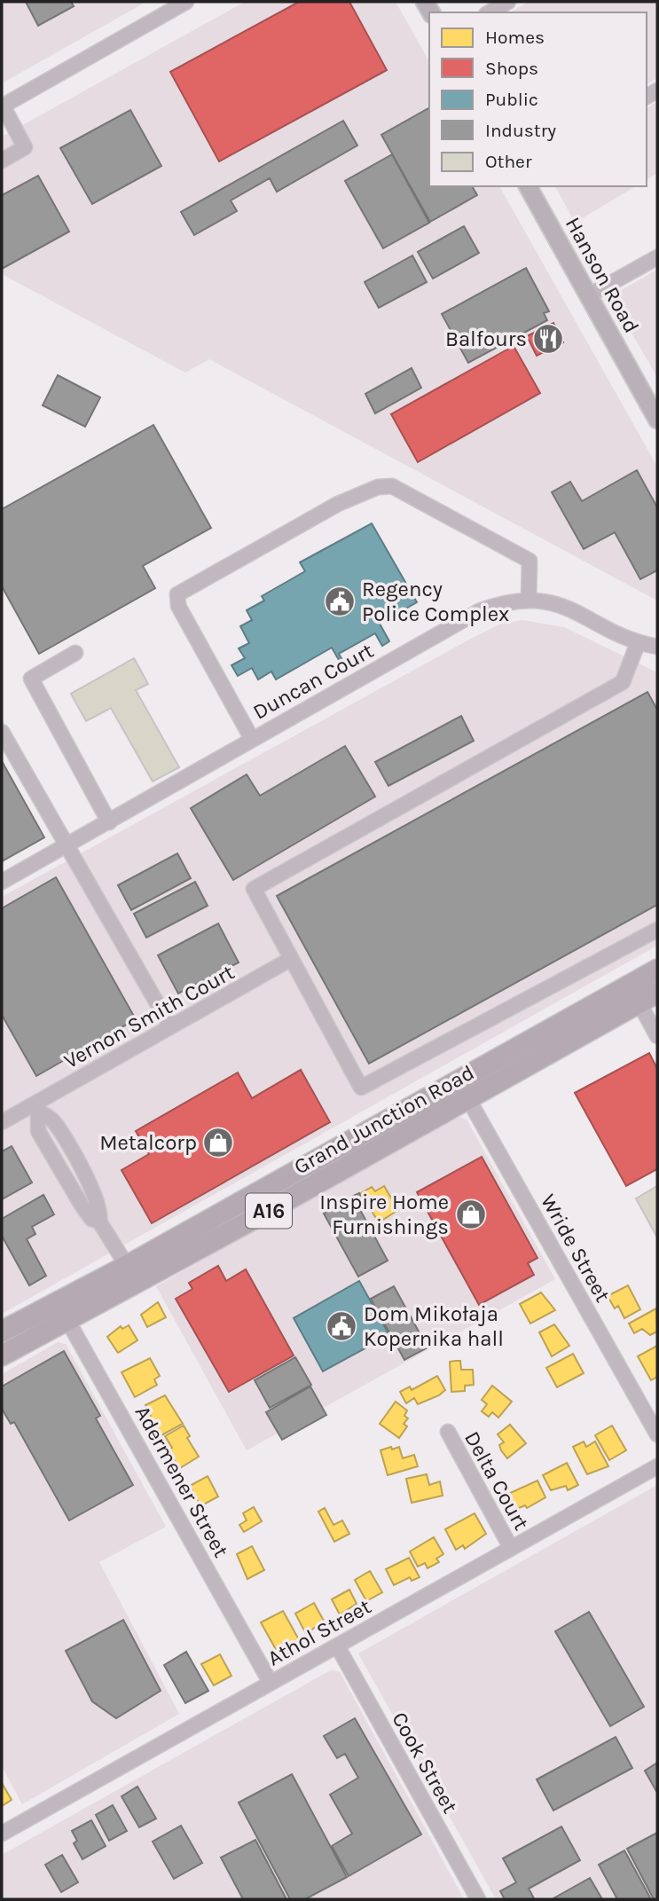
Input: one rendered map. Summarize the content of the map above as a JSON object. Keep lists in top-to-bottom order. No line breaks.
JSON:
{"streets":{"highway":["Grand Junction Road","A16"],"main road":["Hanson Road"],"street":["Duncan Court","Vernon Smith Court","Wride Street","Delta Court","Adermener Street","Athol Street","Cook Street"]},"crossings":[["Grand Junction Road","Wride Street"],["Grand Junction Road","Adermener Street"],["Delta Court","Athol Street"],["Adermener Street","Athol Street"],["Athol Street","Cook Street"]],"places":{"restaurant":["Balfours"],"public building":["Regency Police Complex","Dom Mikołaja Kopernika hall"],"shop":["Metalcorp","Inspire Home Furnishings"]},"legend":["Homes","Shops","Public","Industry","Other"]}
